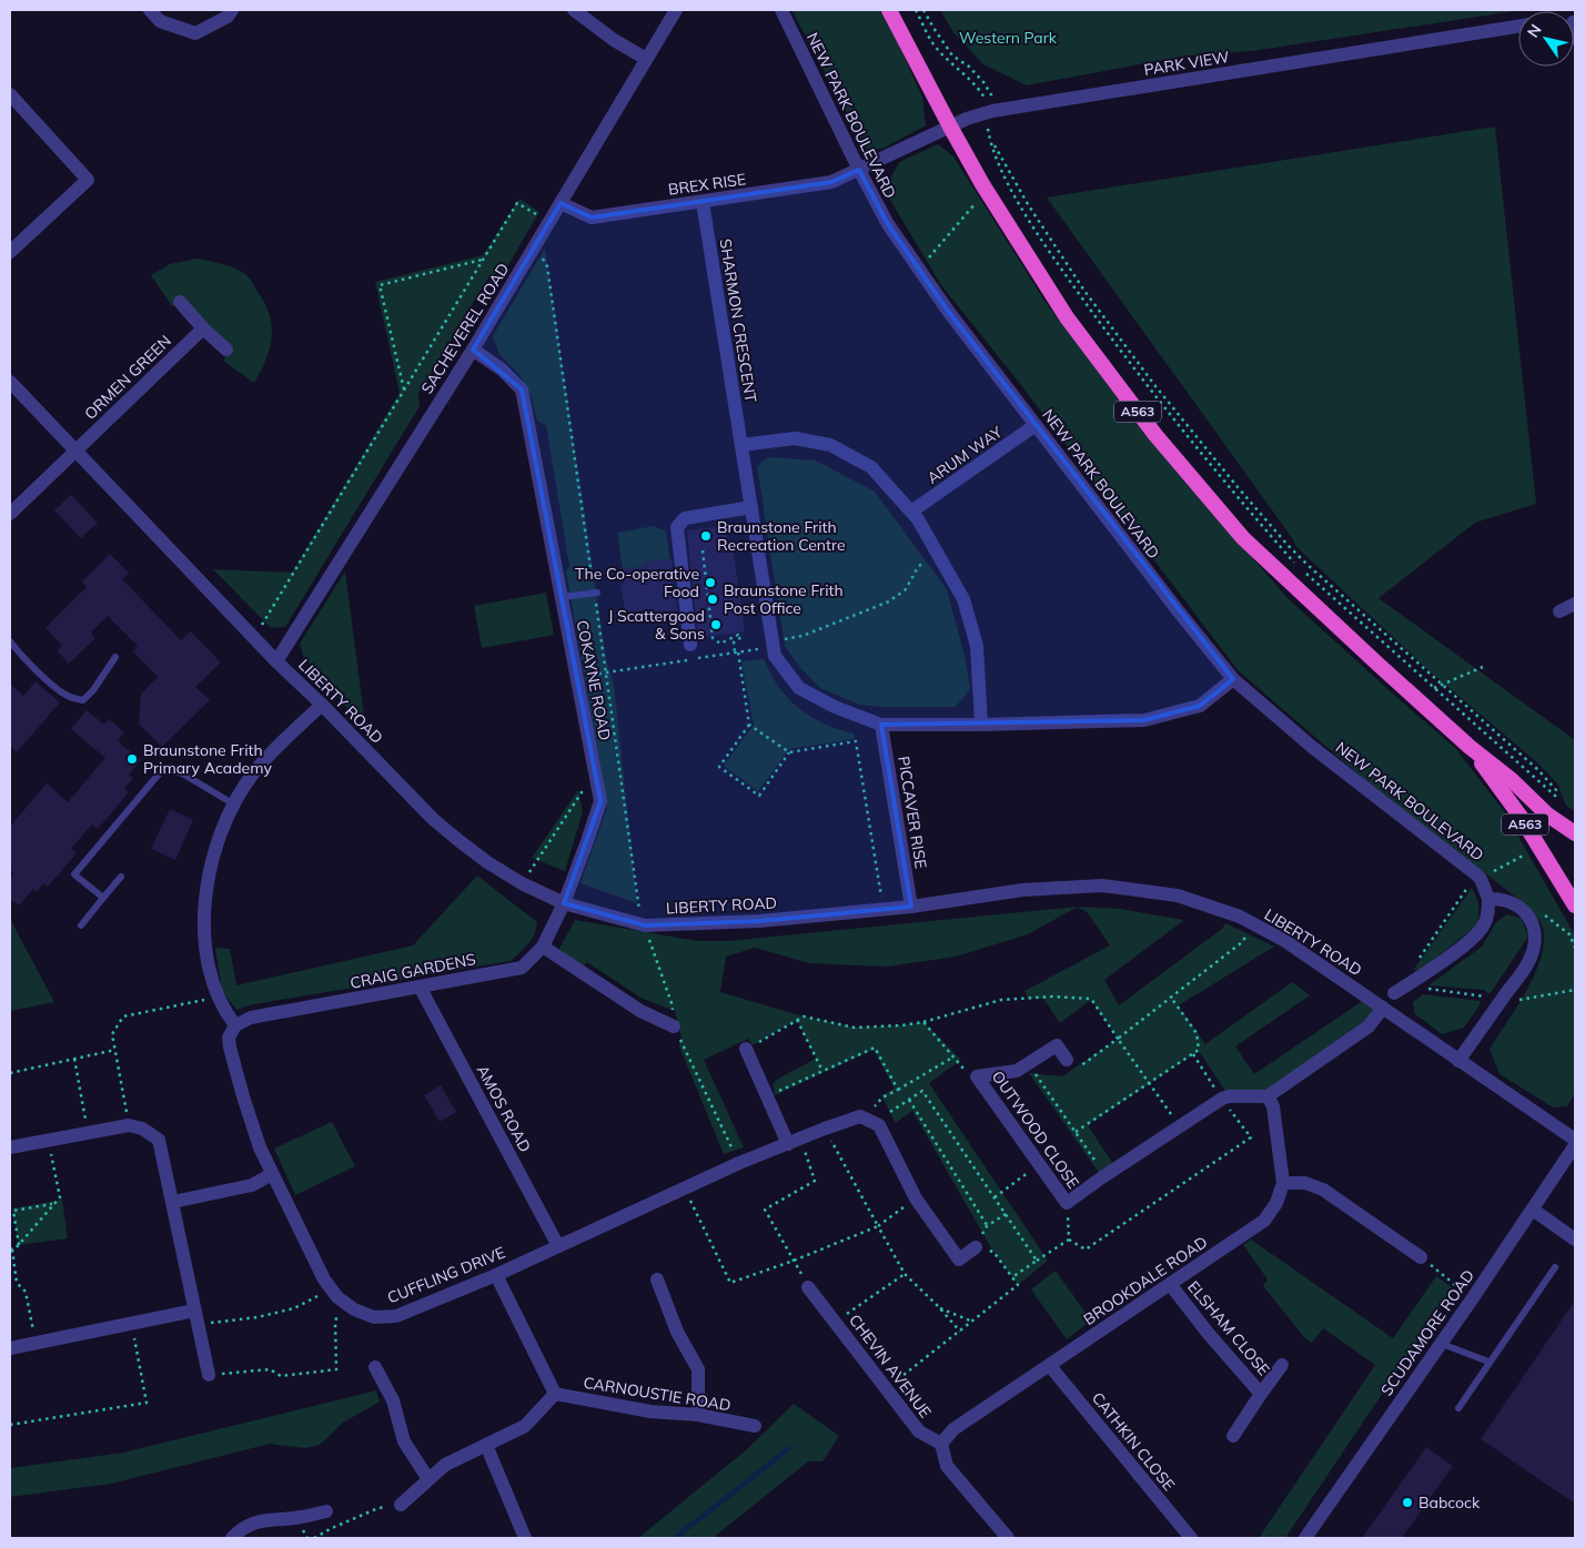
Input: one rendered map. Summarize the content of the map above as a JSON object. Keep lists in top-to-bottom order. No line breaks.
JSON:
{"streets":{"highway":["A563"],"street":["PARK VIEW","NEW PARK BOULEVARD","BREX RISE","SHARMON CRESCENT","SACHEVEREL ROAD","ORMEN GREEN","ARUM WAY","COKAYNE ROAD","LIBERTY ROAD","PICCAVER RISE","CRAIG GARDENS","AMOS ROAD","OUTWOOD CLOSE","CUFFLING DRIVE","BROOKDALE ROAD","ELSHAM CLOSE","SCUDAMORE ROAD","CHEVIN AVENUE","CARNOUSTIE ROAD","CATHKIN CLOSE"]},"crossings":[["PARK VIEW","NEW PARK BOULEVARD"],["PARK VIEW","BREX RISE"],["PARK VIEW","A563"],["NEW PARK BOULEVARD","BREX RISE"],["NEW PARK BOULEVARD","SHARMON CRESCENT"],["NEW PARK BOULEVARD","ARUM WAY"],["BREX RISE","SHARMON CRESCENT"],["BREX RISE","SACHEVEREL ROAD"],["SHARMON CRESCENT","PICCAVER RISE"],["SACHEVEREL ROAD","COKAYNE ROAD"],["SACHEVEREL ROAD","LIBERTY ROAD"],["ORMEN GREEN","LIBERTY ROAD"],["COKAYNE ROAD","LIBERTY ROAD"],["COKAYNE ROAD","CRAIG GARDENS"],["LIBERTY ROAD","PICCAVER RISE"],["LIBERTY ROAD","CRAIG GARDENS"],["CRAIG GARDENS","AMOS ROAD"],["CRAIG GARDENS","CUFFLING DRIVE"],["AMOS ROAD","CUFFLING DRIVE"],["OUTWOOD CLOSE","BROOKDALE ROAD"],["BROOKDALE ROAD","ELSHAM CLOSE"],["BROOKDALE ROAD","CHEVIN AVENUE"],["BROOKDALE ROAD","CATHKIN CLOSE"]],"parks":["Western Park"],"places":["Braunstone Frith Recreation Centre","The Co-operative Food","Braunstone Frith Post Office","J Scattergood & Sons","Braunstone Frith Primary Academy","Babcock"],"north":"top left"}
